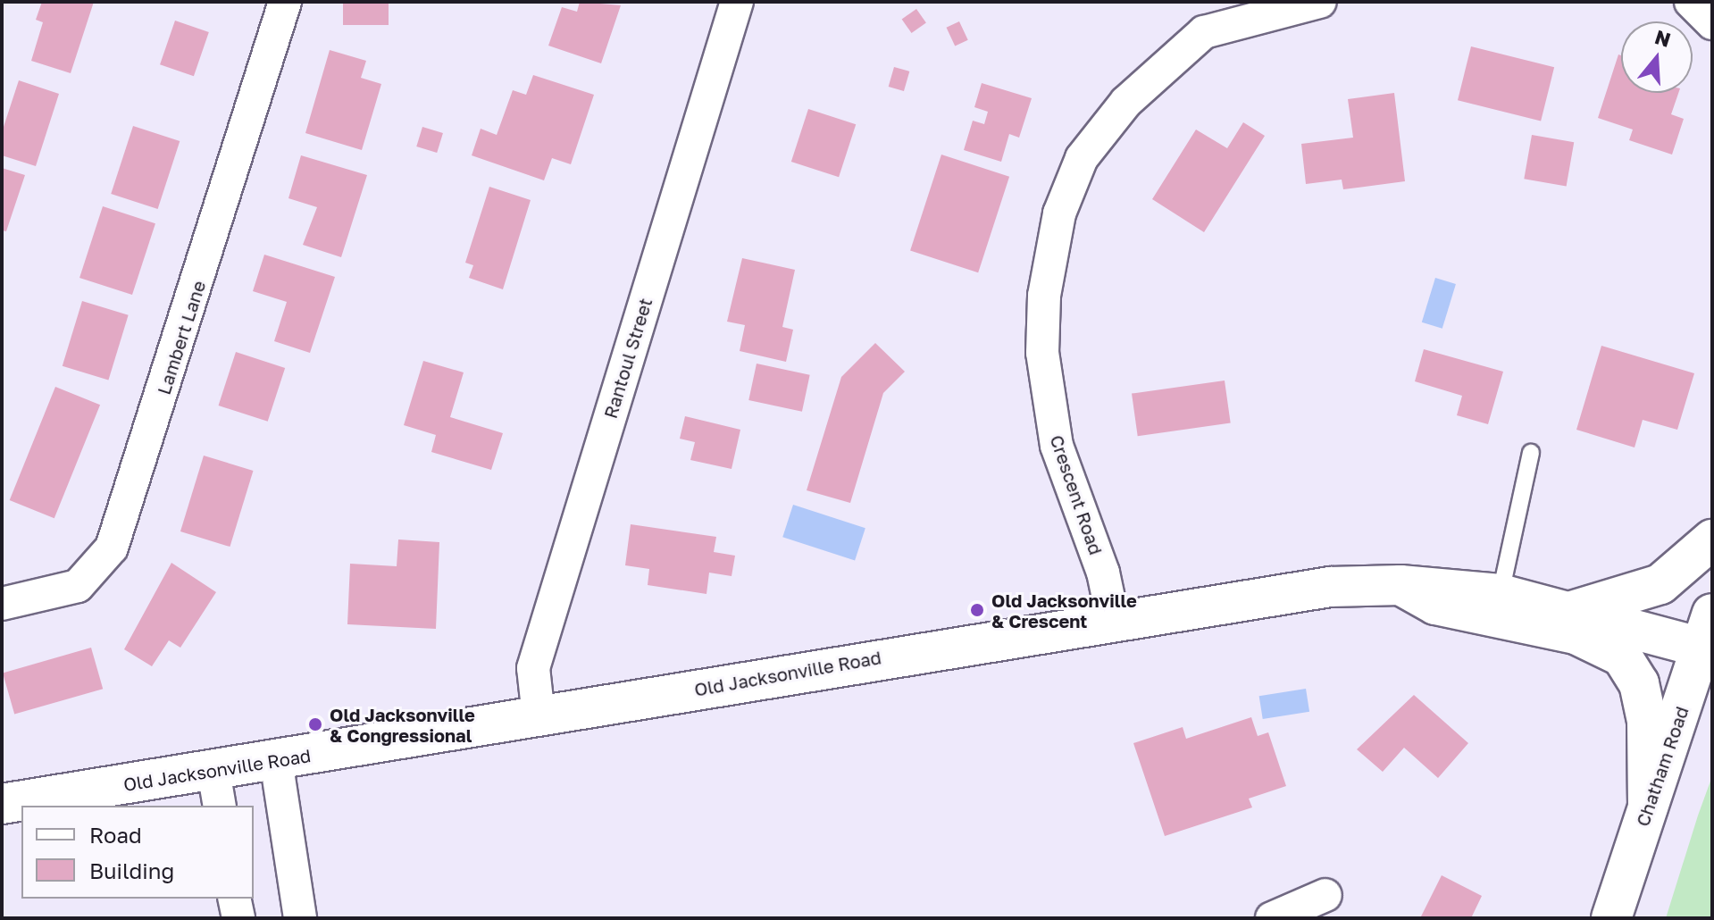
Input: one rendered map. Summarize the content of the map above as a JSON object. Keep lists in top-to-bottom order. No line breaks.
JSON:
{"streets":{"street":["Lambert Lane","Rantoul Street","Crescent Road","Old Jacksonville Road","Chatham Road"]},"crossings":[["Rantoul Street","Old Jacksonville Road"],["Crescent Road","Old Jacksonville Road"],["Old Jacksonville Road","Chatham Road"]],"places":["Old Jacksonville & Crescent","Old Jacksonville & Congressional"],"legend":["Road","Building"],"north":"top"}
